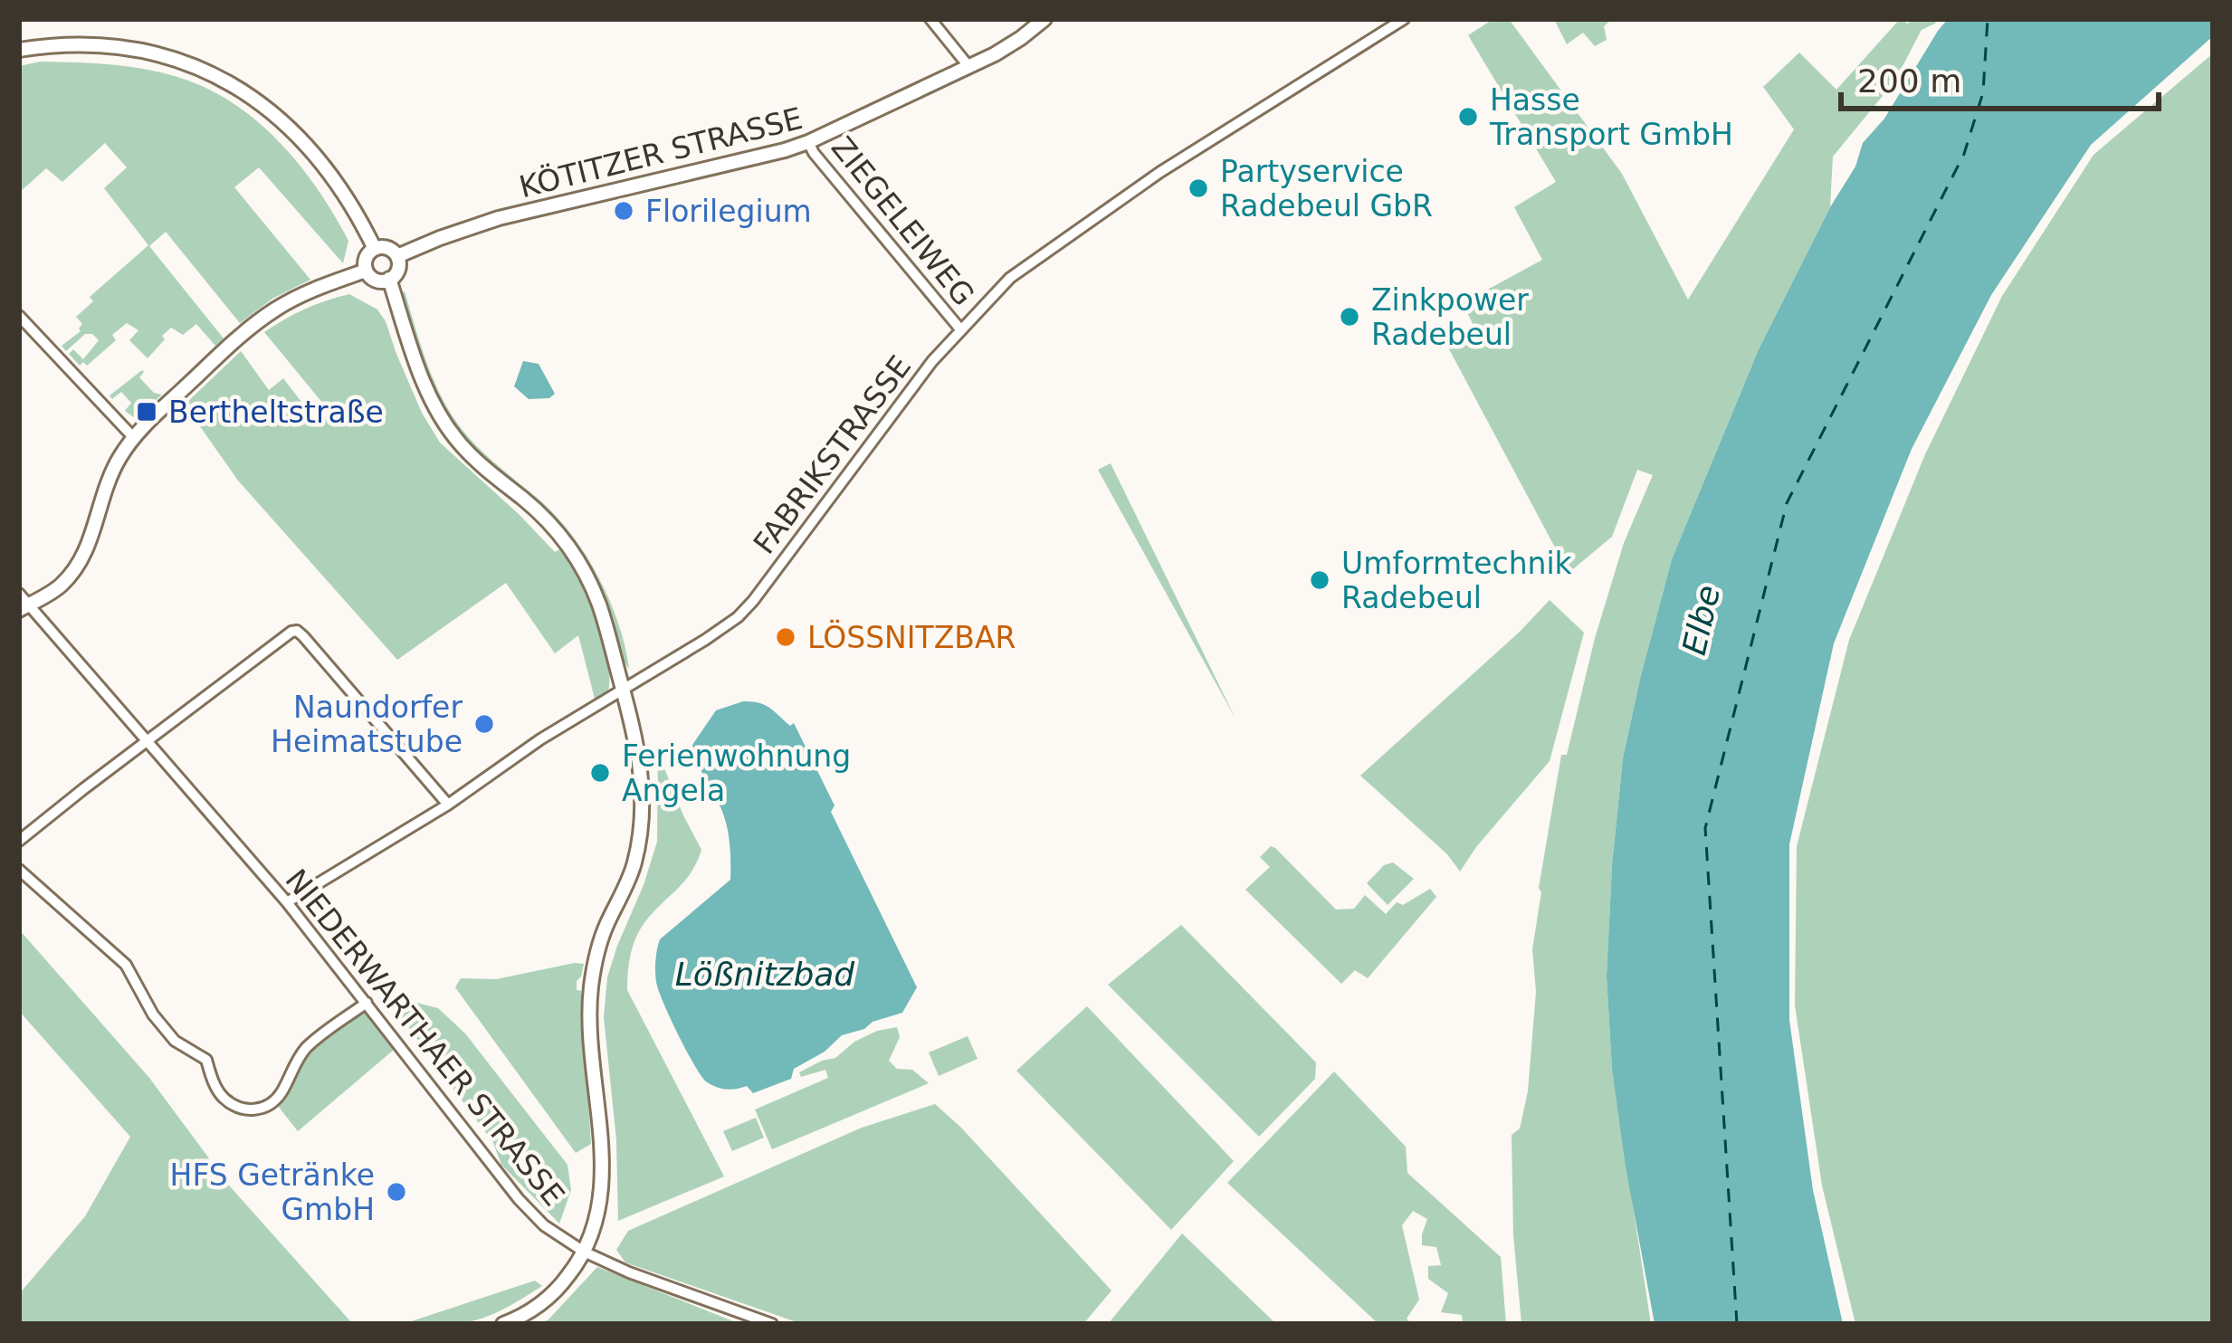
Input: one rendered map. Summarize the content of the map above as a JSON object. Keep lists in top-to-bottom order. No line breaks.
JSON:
{"streets":{"street":["KÖTITZER STRASSE","ZIEGELEIWEG","FABRIKSTRASSE","NIEDERWARTHAER STRASSE"]},"crossings":[["KÖTITZER STRASSE","ZIEGELEIWEG"],["ZIEGELEIWEG","FABRIKSTRASSE"],["FABRIKSTRASSE","NIEDERWARTHAER STRASSE"]],"water":["Elbe","Lößnitzbad"],"places":{"other":["Hasse Transport GmbH","Partyservice Radebeul GbR","Florilegium","Zinkpower Radebeul","Umformtechnik Radebeul","LÖSSNITZBAR","Naundorfer Heimatstube","Ferienwohnung Angela","HFS Getränke GmbH"],"transit":["Bertheltstraße"]},"scale_bar":"200 m"}
